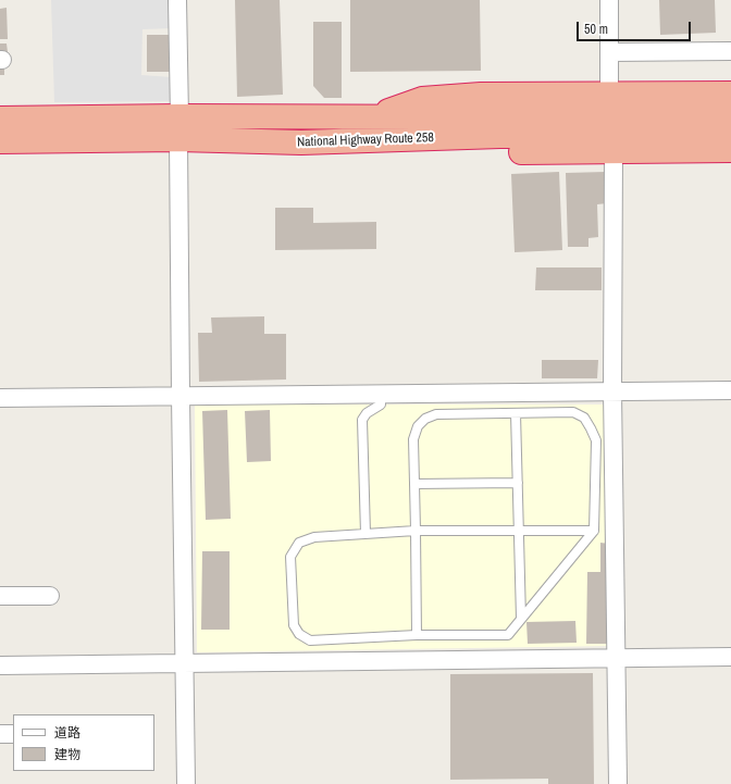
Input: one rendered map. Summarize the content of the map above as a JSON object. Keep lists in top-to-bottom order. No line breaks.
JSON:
{"streets":{"highway":["National Highway Route 258"]},"legend":["道路","建物"],"scale_bar":"50 m"}
